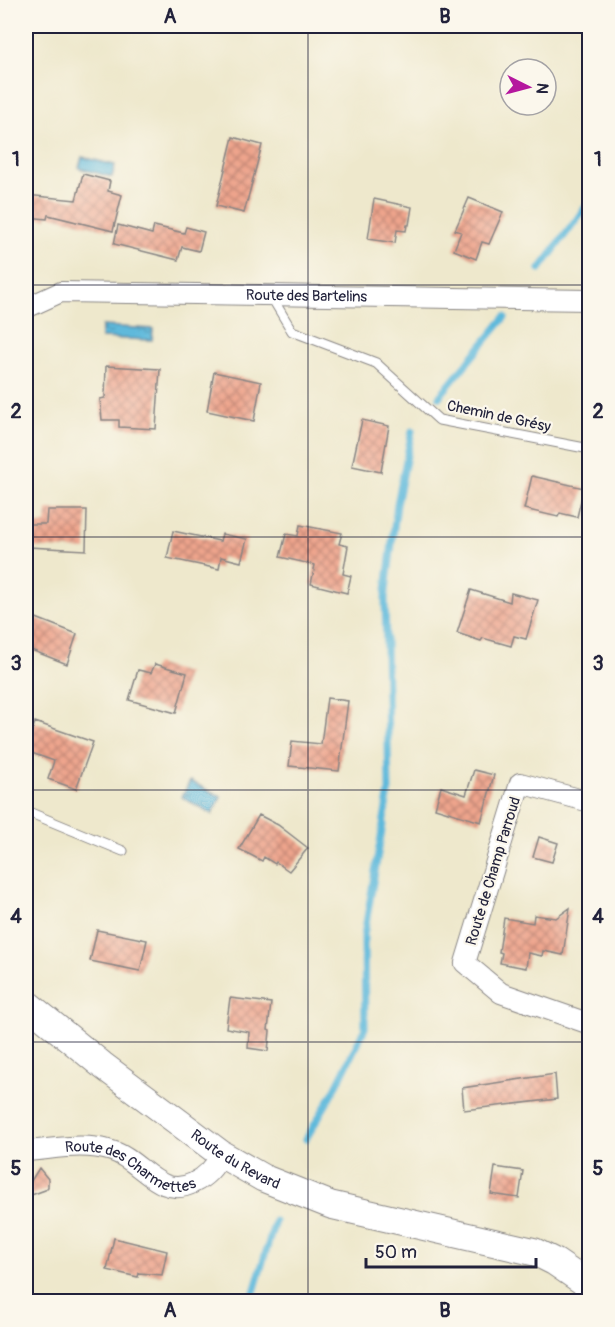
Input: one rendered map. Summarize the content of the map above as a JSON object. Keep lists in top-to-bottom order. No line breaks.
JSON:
{"streets":{"main road":["Route du Revard"],"street":["Route des Bartelins","Route de Champ Parroud","Route des Charmettes"],"lane":["Chemin de Grésy"]},"crossings":[["Route des Bartelins","Chemin de Grésy"],["Route du Revard","Route des Charmettes"]],"scale_bar":"50 m","north":"right","grid":{"columns":["A","B"],"rows":["1","2","3","4","5"]}}
